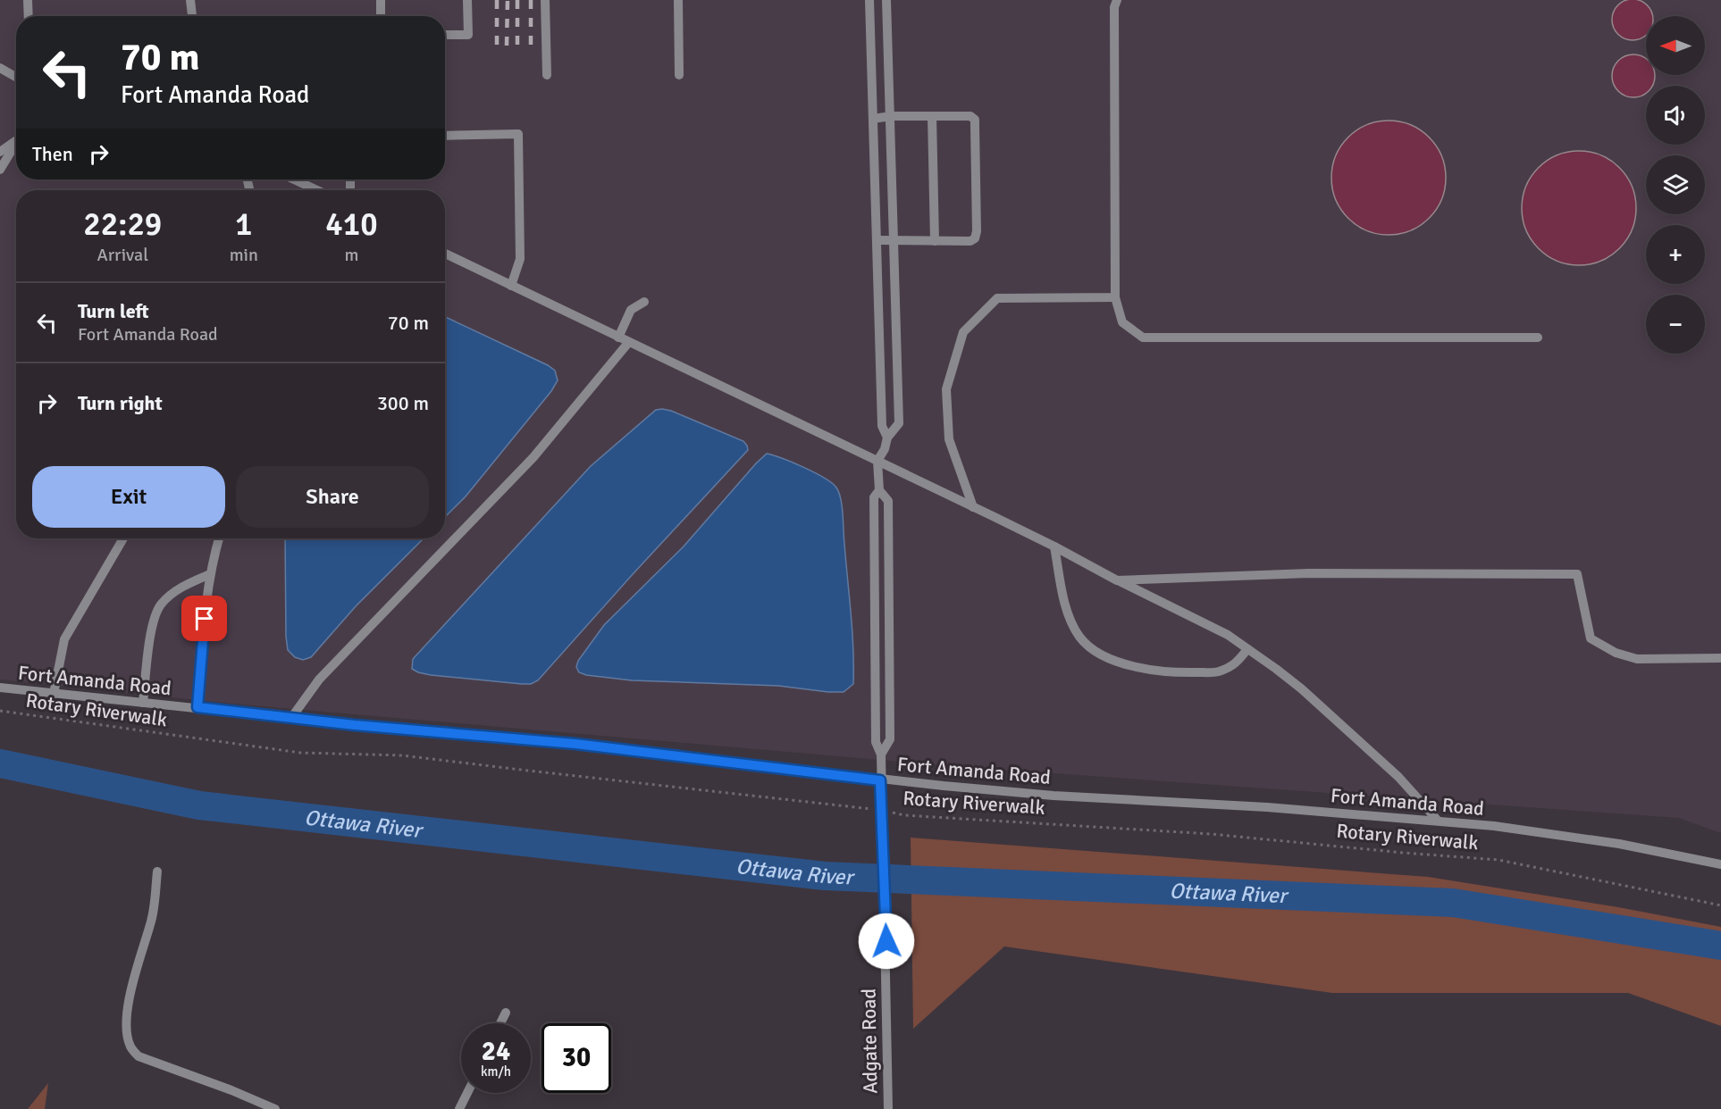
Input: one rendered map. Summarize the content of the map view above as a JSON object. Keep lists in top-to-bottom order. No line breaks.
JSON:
{"streets":{"street":["Fort Amanda Road","Adgate Road"],"path":["Rotary Riverwalk"]},"crossings":[["Fort Amanda Road","Adgate Road"],["Rotary Riverwalk","Adgate Road"]],"water":["Ottawa River"],"north":"left","page":{"map_buttons":["+","−"],"turn":["70 m","Fort Amanda Road"],"then":"Then","eta":["22:29","Arrival","1","min","410","m"],"list":[{"name":"Turn left","note":"Fort Amanda Road","value":"70 m"},{"name":"Turn right","value":"300 m"}],"buttons":["Exit","Share"],"speed":"24 km/h","limit":"30"}}
